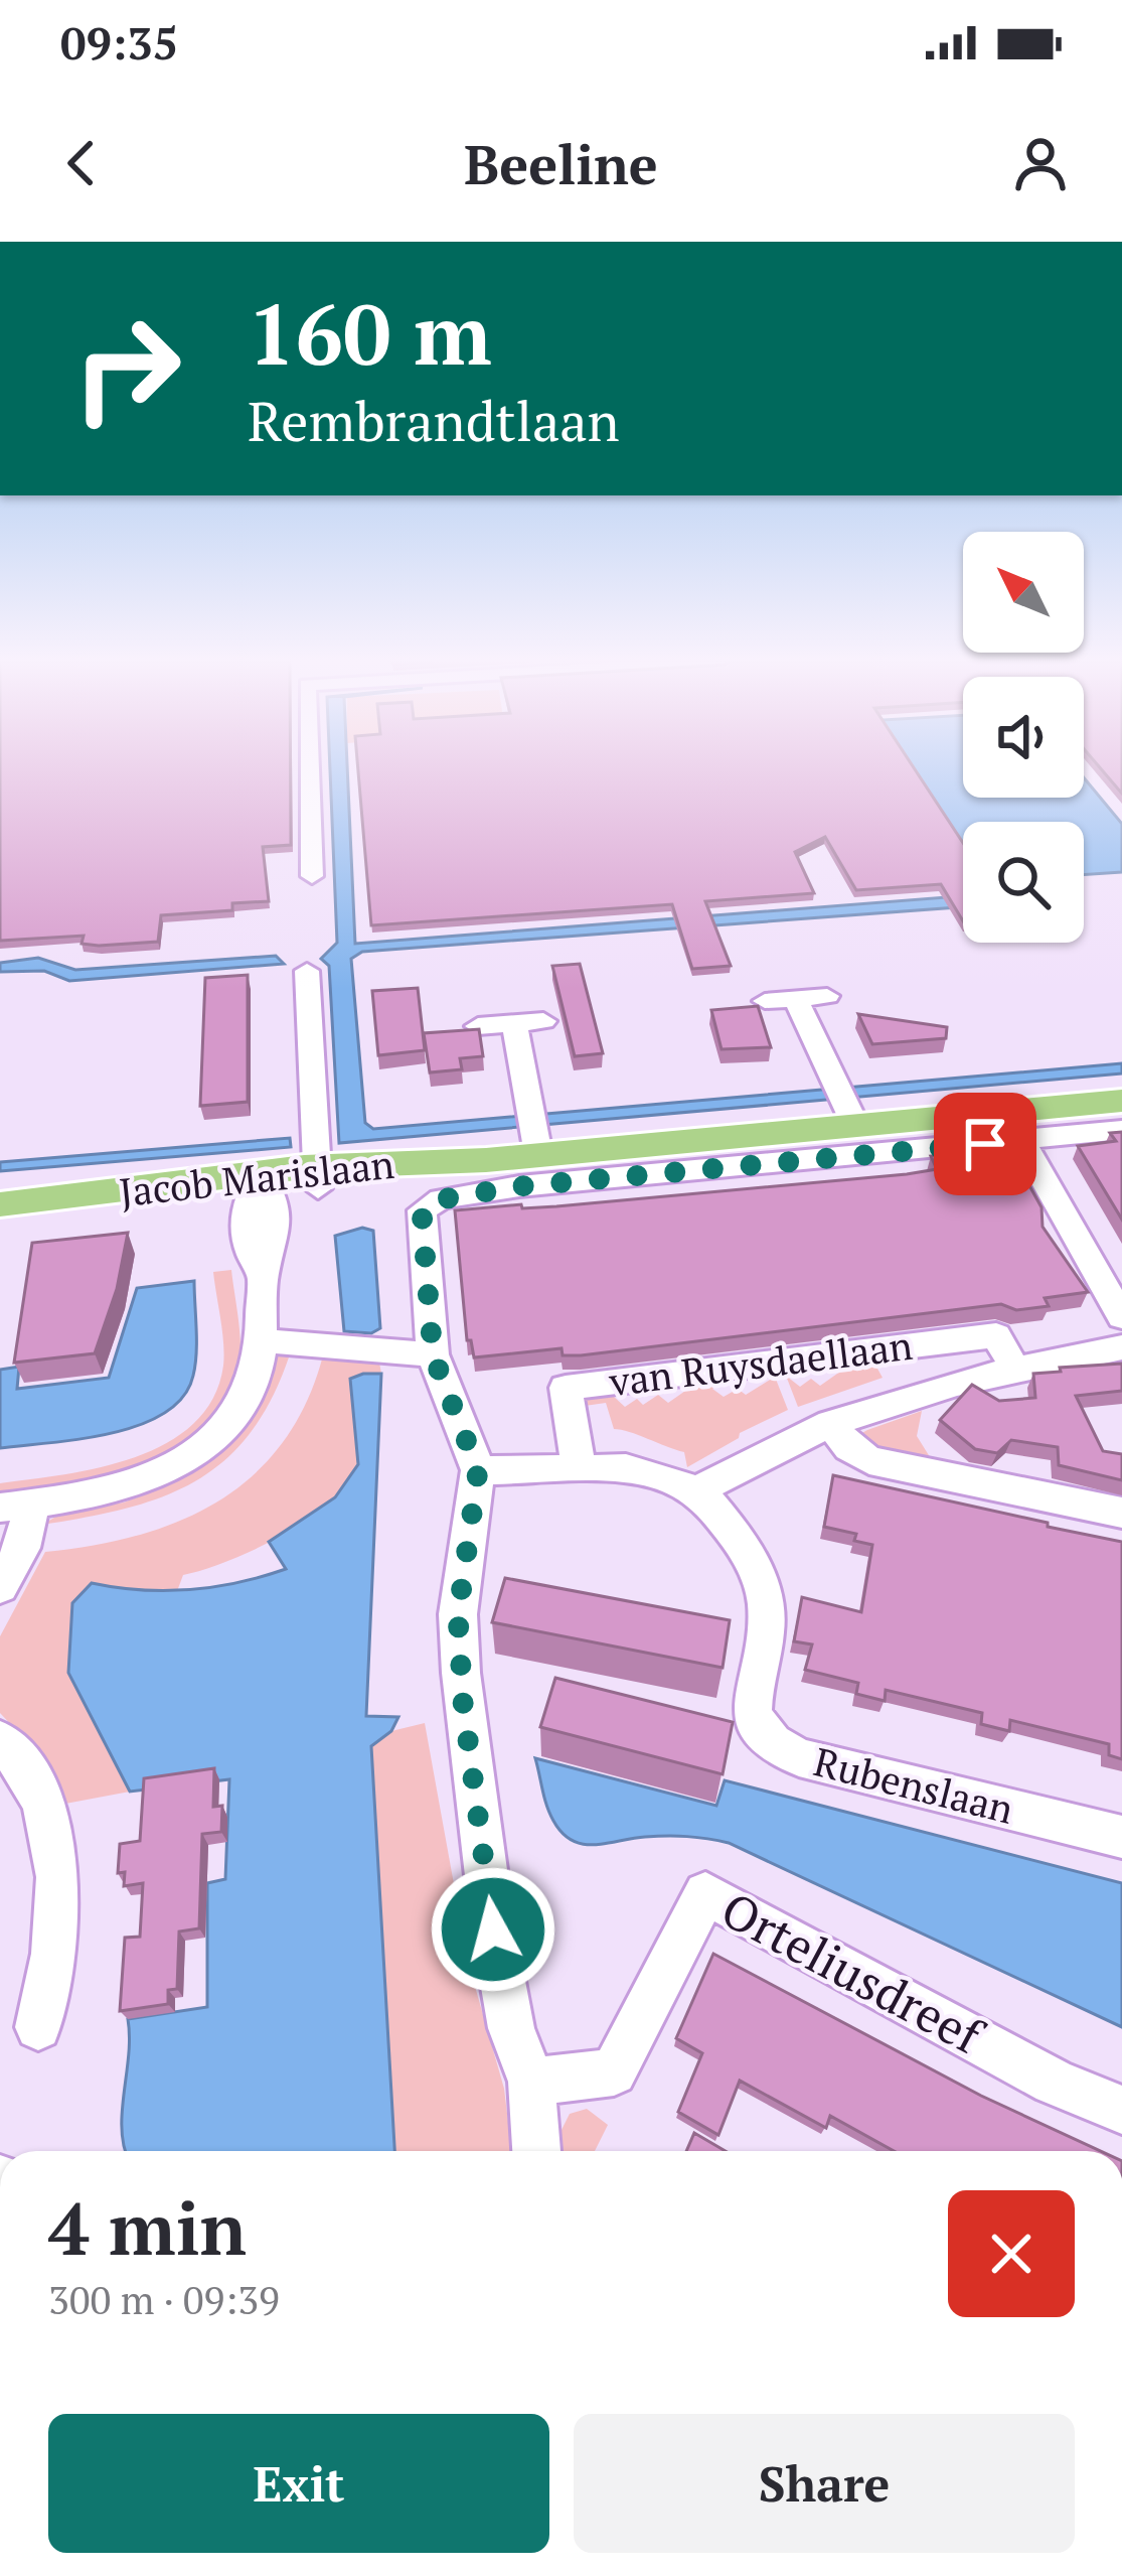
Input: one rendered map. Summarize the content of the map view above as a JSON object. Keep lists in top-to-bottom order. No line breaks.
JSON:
{"streets":{"main road":["Jacob Marislaan"],"street":["van Ruysdaellaan","Rubenslaan","Orteliusdreef"]},"crossings":[["van Ruysdaellaan","Rubenslaan"]],"north":"top left","page":{"status":"09:35","header":"Beeline","turn":["160 m","Rembrandtlaan"],"heading":["4 min","300 m · 09:39"],"buttons":["Exit","Share"]}}
